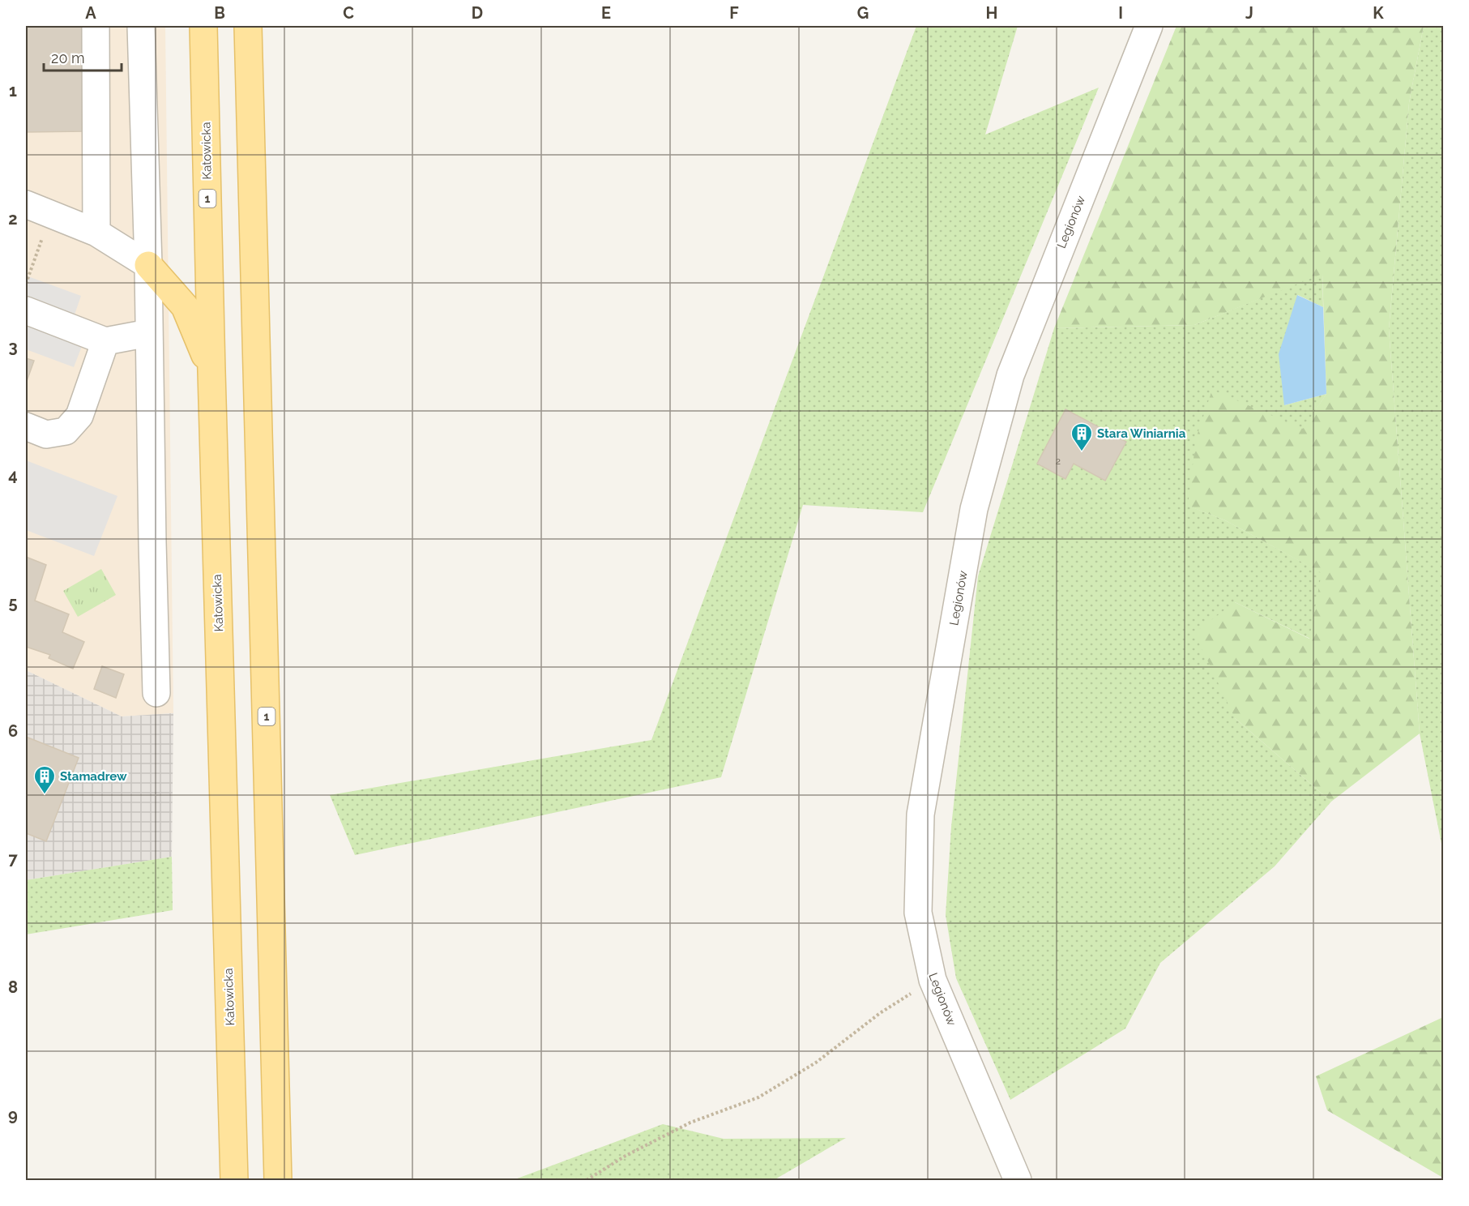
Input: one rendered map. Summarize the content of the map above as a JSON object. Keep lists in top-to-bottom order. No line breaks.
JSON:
{"streets":{"main road":["Katowicka","1"],"street":["Legionów"]},"places":{"building":["Stara Winiarnia","Stamadrew"]},"house_numbers":["2"],"scale_bar":"20 m","grid":{"columns":["A","B","C","D","E","F","G","H","I","J","K"],"rows":["1","2","3","4","5","6","7","8","9"]}}
